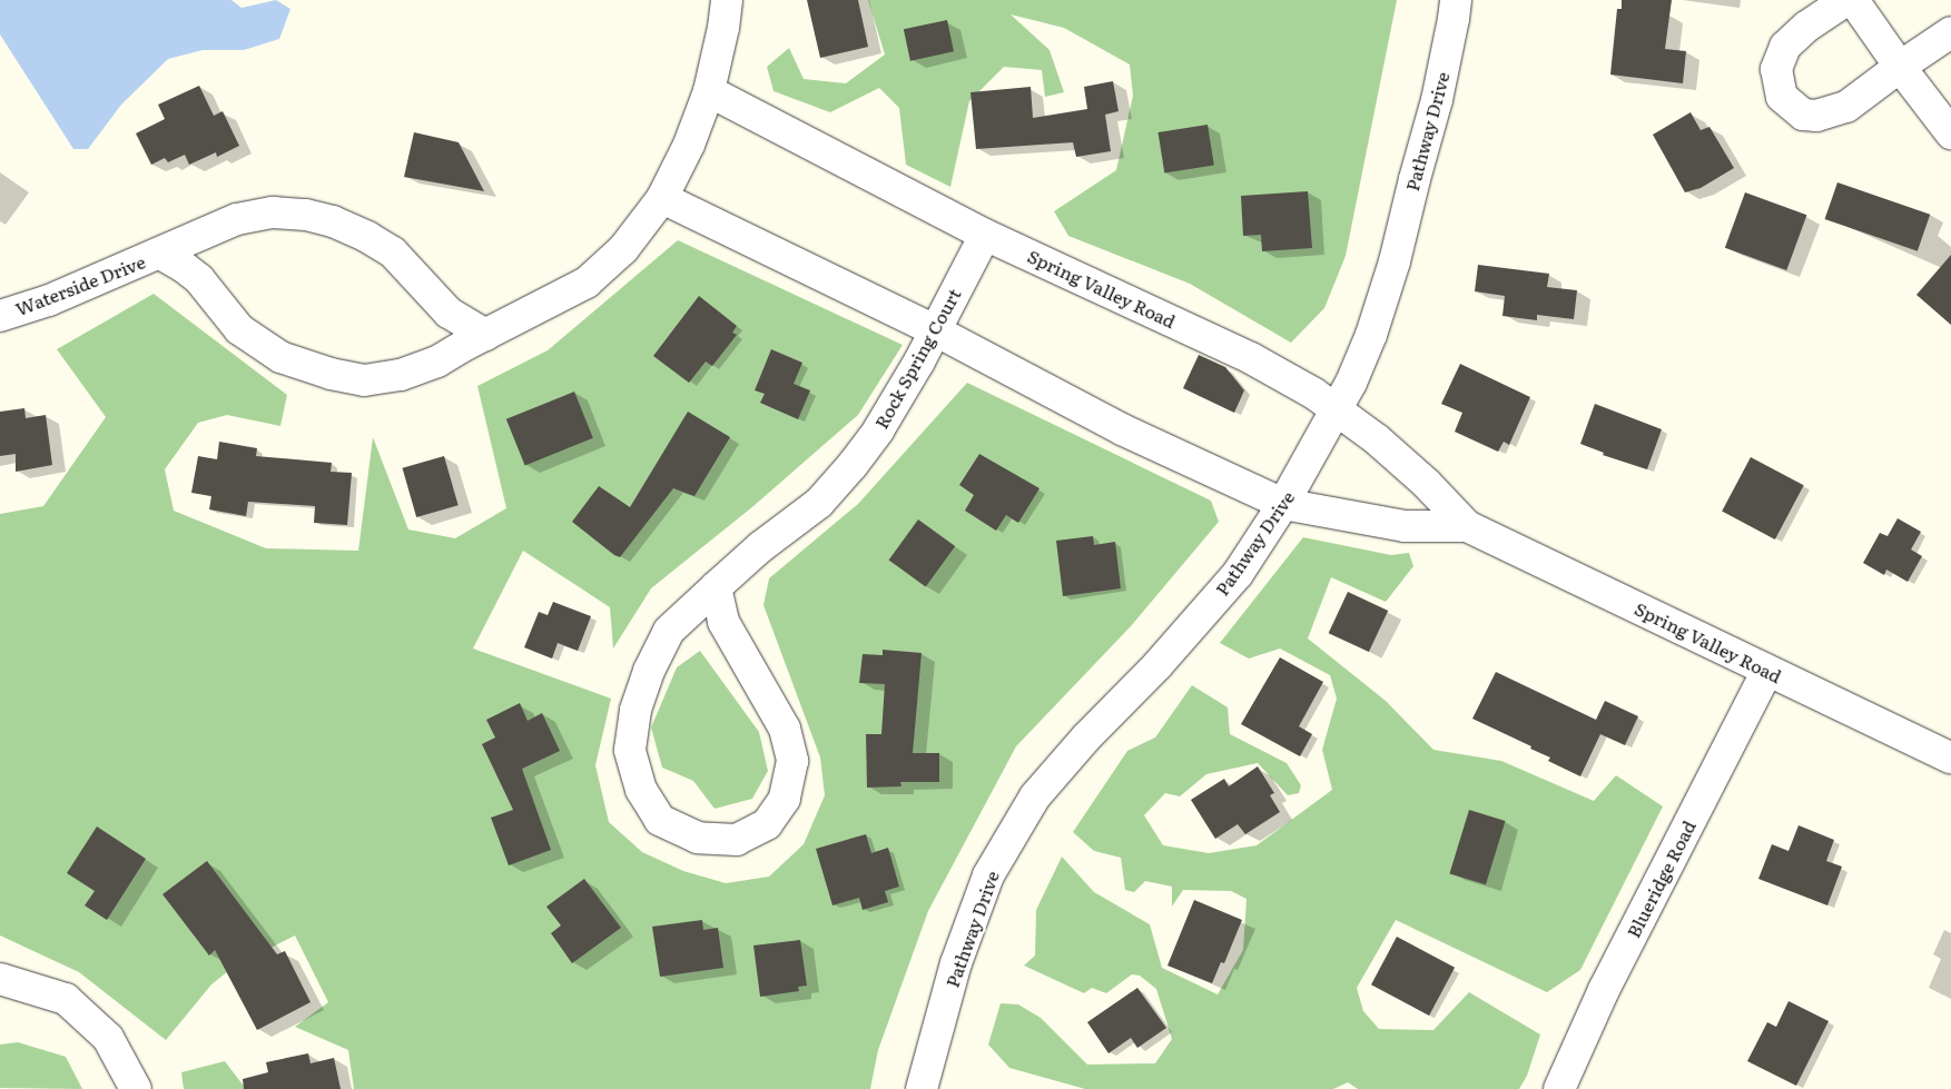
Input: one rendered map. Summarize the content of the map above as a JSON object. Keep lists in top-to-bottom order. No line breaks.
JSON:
{"streets":{"street":["Pathway Drive","Waterside Drive","Spring Valley Road","Rock Spring Court","Blueridge Road"]},"crossings":[["Pathway Drive","Spring Valley Road"],["Waterside Drive","Spring Valley Road"],["Spring Valley Road","Rock Spring Court"],["Spring Valley Road","Blueridge Road"]]}
